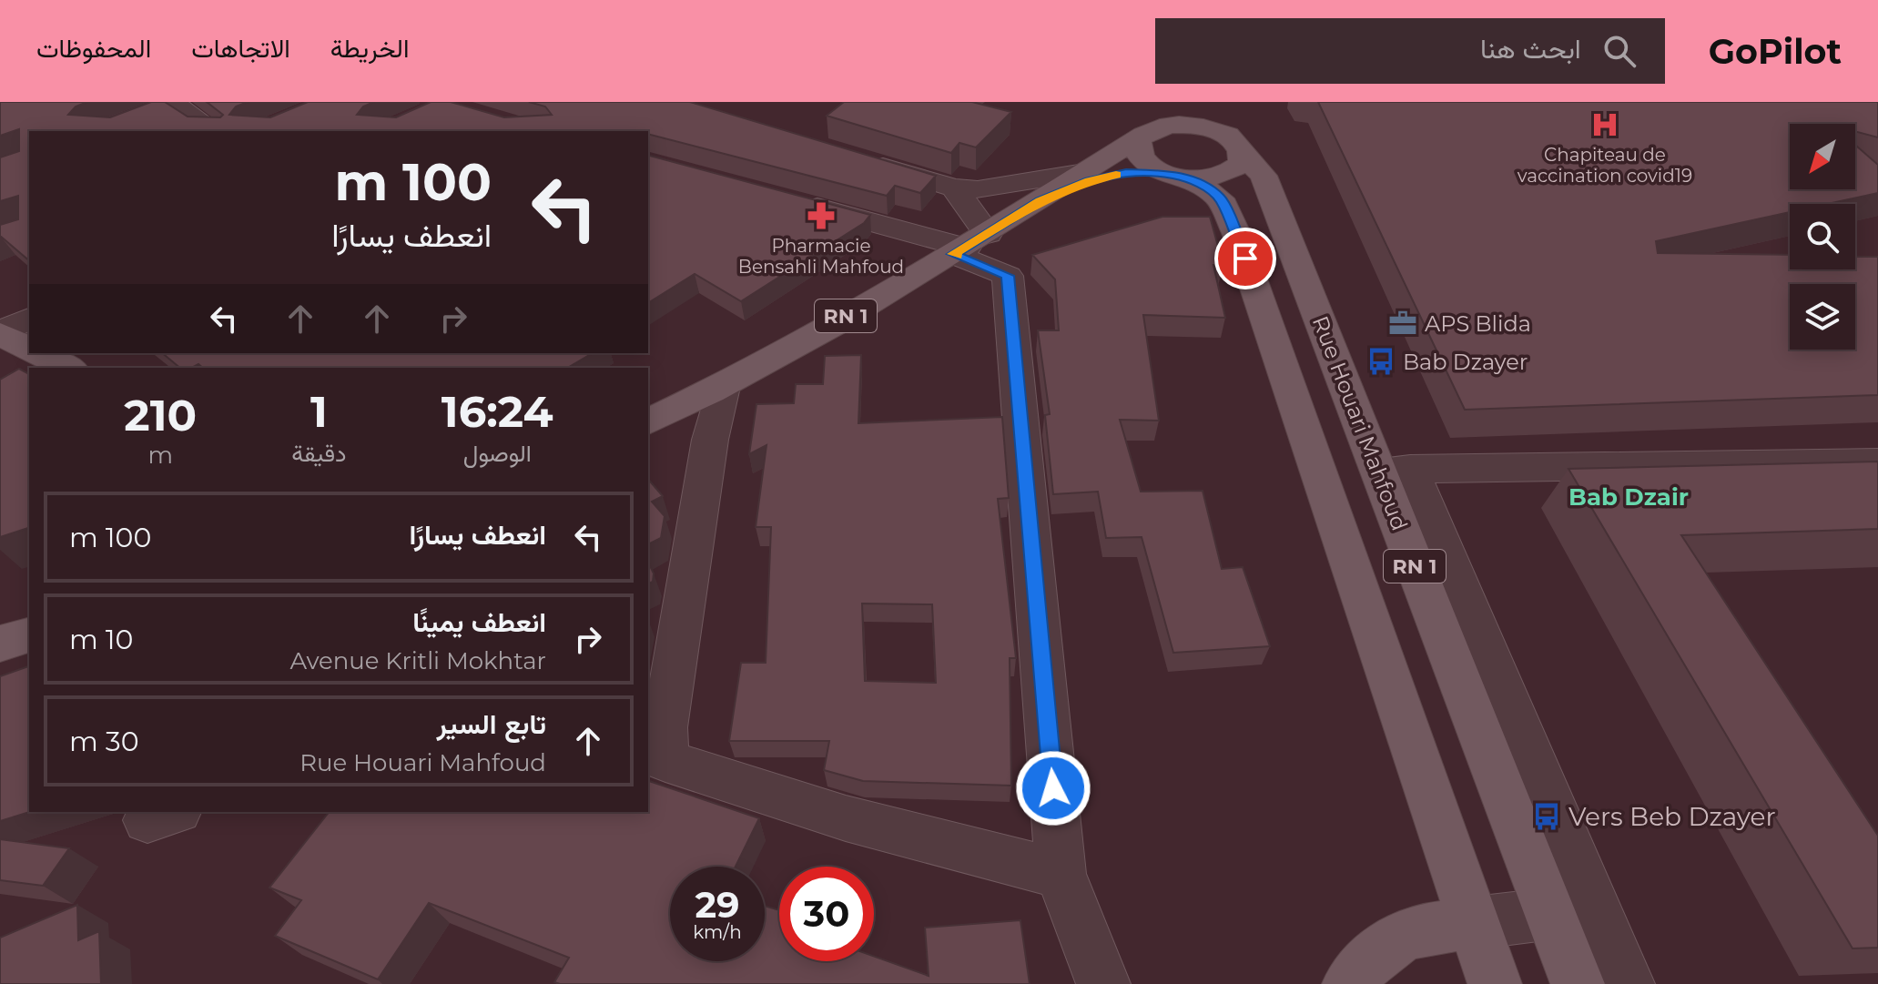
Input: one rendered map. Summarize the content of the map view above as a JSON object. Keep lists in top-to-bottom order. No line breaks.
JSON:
{"streets":{"main road":["RN 1","Rue Houari Mahfoud"]},"districts":["Bab Dzair"],"places":{"hospital":["Chapiteau de vaccination covid19"],"pharmacy":["Pharmacie Bensahli Mahfoud"],"office":["APS Blida"],"bus stop":["Bab Dzayer","Vers Beb Dzayer"]},"north":"bottom left","page":{"header":"GoPilot","search":"ابحث هنا","nav":["الخريطة","الاتجاهات","المحفوظات"],"turn":["100 m","انعطف يسارًا"],"eta":["16:24","الوصول","1","دقيقة","210","m"],"list":[{"name":"انعطف يسارًا","value":"100 m"},{"name":"انعطف يمينًا","note":"Avenue Kritli Mokhtar","value":"10 m"},{"name":"تابع السير","note":"Rue Houari Mahfoud","value":"30 m"}],"speed":"29 km/h","limit":"30"}}
